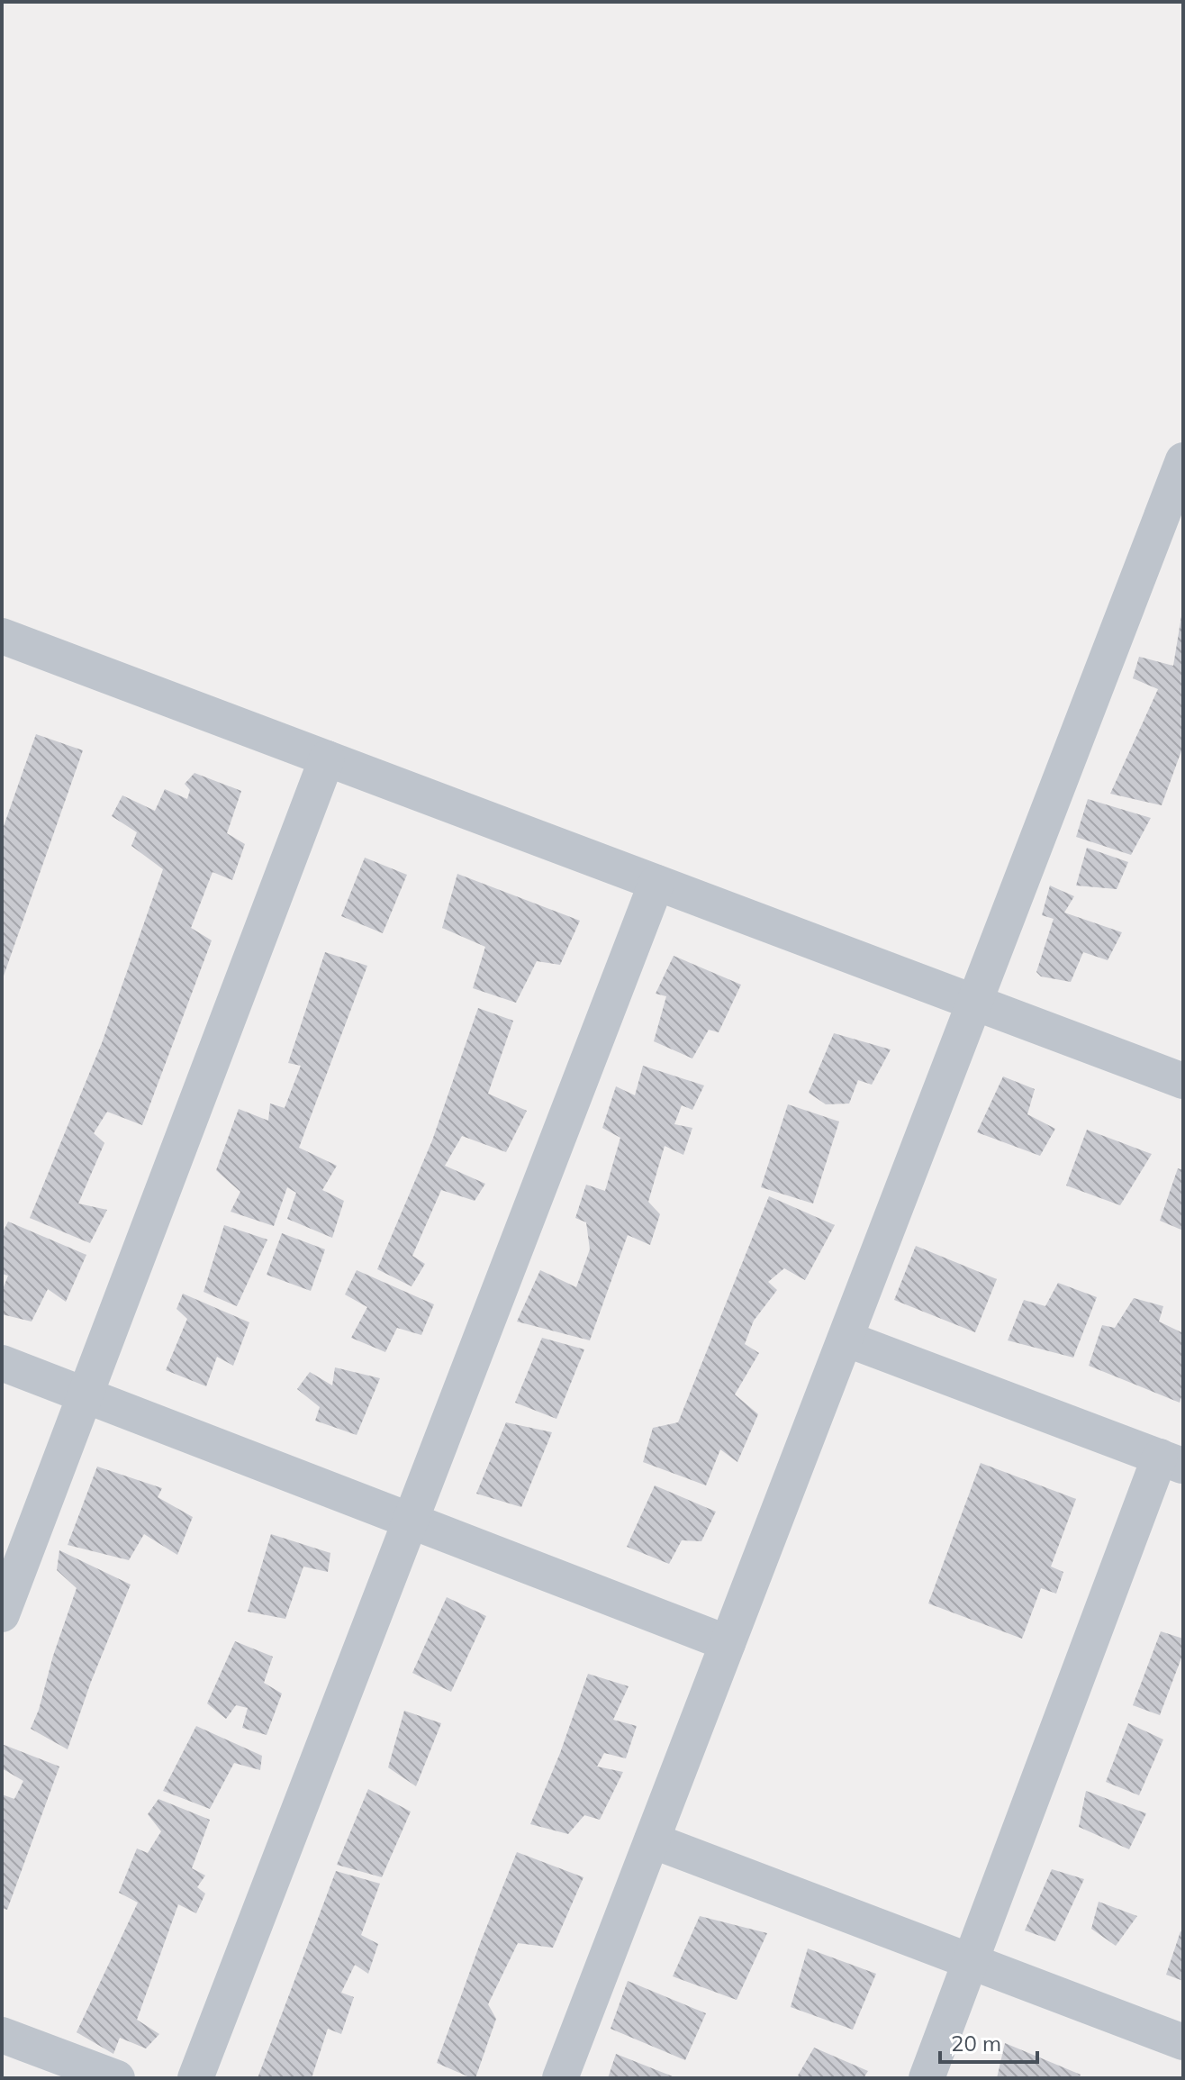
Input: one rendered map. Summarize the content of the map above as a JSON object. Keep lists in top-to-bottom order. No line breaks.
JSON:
{"scale_bar":"20 m"}
